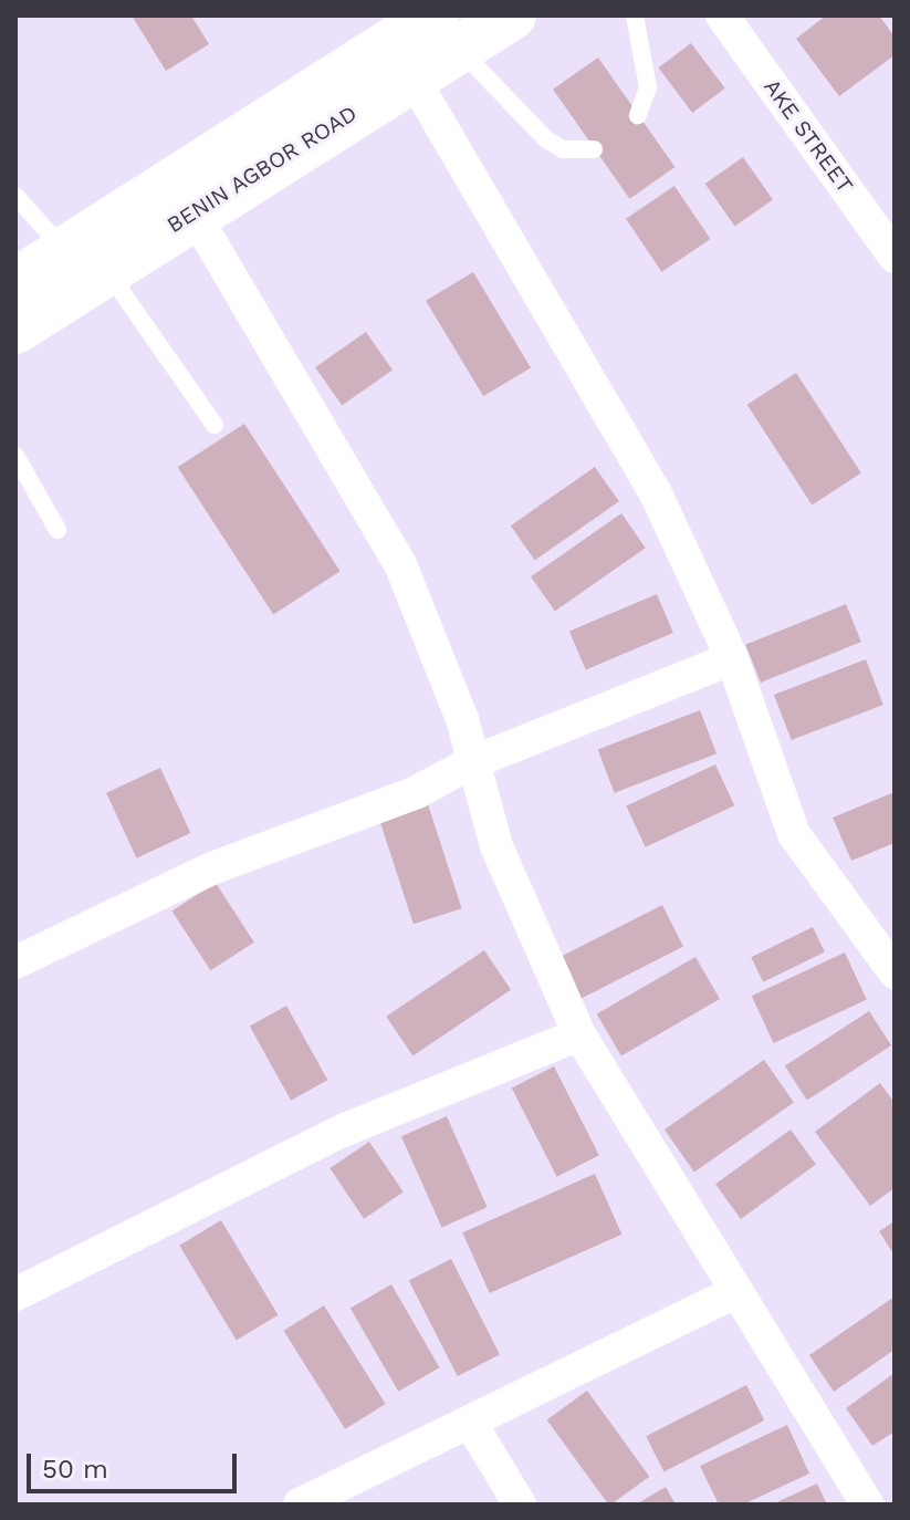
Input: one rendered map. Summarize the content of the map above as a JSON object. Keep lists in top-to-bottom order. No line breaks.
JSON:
{"streets":{"highway":["BENIN AGBOR ROAD"],"street":["AKE STREET"]},"scale_bar":"50 m"}
